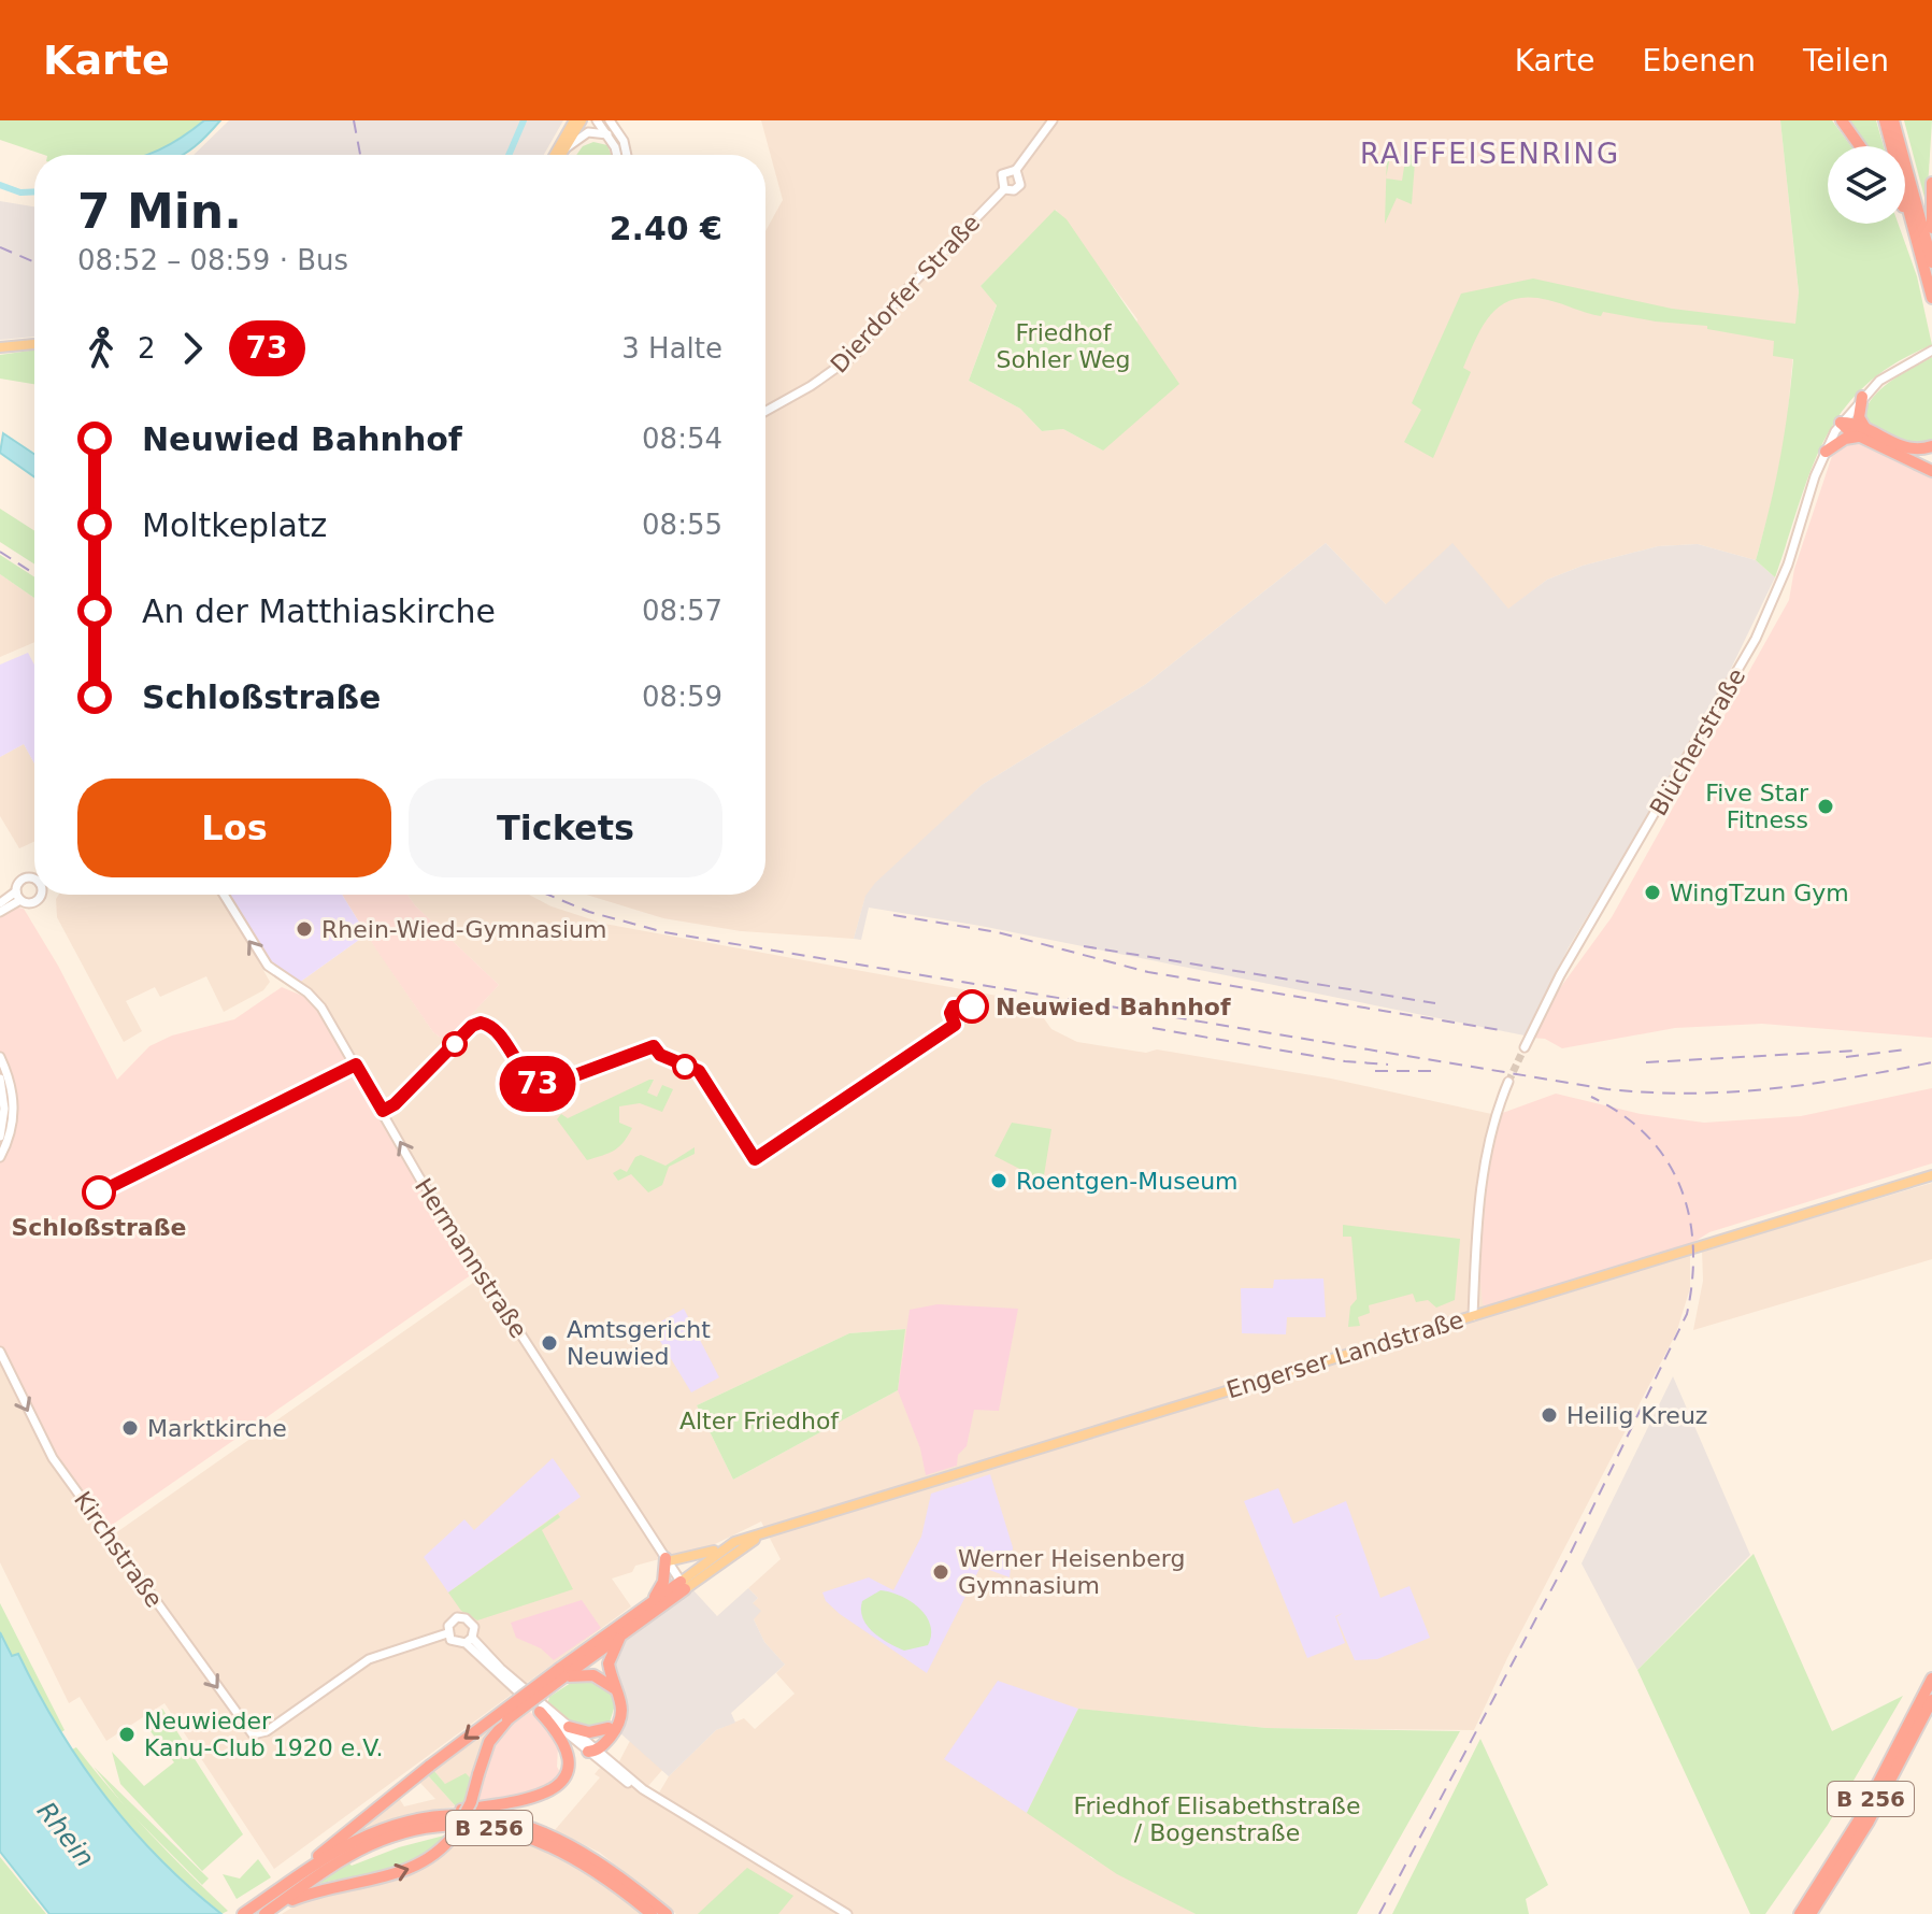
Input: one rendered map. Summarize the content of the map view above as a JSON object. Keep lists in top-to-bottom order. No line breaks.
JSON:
{"streets":{"highway":["B 256"],"main road":["Engerser Landstraße"],"street":["Dierdorfer Straße","Blücherstraße","Hermannstraße","Kirchstraße"]},"crossings":[["Hermannstraße","Engerser Landstraße"]],"one_way":["Hermannstraße"],"districts":["RAIFFEISENRING"],"water":["Rhein"],"parks":["Friedhof Sohler Weg","Alter Friedhof","Friedhof Elisabethstraße / Bogenstraße"],"places":["Five Star Fitness","WingTzun Gym","Rhein-Wied-Gymnasium","Neuwied Bahnhof","Roentgen-Museum","Schloßstraße","Amtsgericht Neuwied","Heilig Kreuz","Marktkirche","Werner Heisenberg Gymnasium","Neuwieder Kanu-Club 1920 e.V."],"lines":["bus line 73"],"page":{"header":"Karte","nav":["Karte","Ebenen","Teilen"],"on_map":"73","heading":["7 Min.","08:52 – 08:59 · Bus","2.40 €"],"legs":["2","73","3 Halte"],"list":[{"name":"Neuwied Bahnhof","value":"08:54"},{"name":"Moltkeplatz","value":"08:55"},{"name":"An der Matthiaskirche","value":"08:57"},{"name":"Schloßstraße","value":"08:59"}],"buttons":["Los","Tickets"]}}
